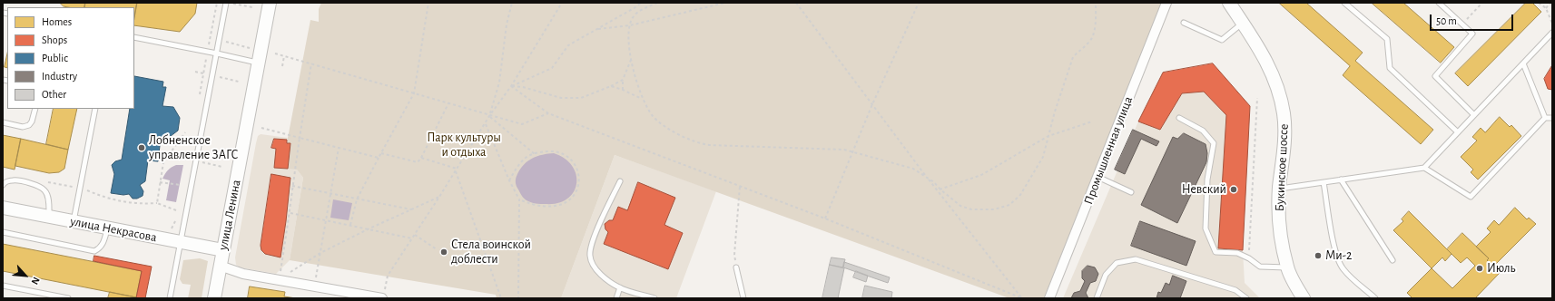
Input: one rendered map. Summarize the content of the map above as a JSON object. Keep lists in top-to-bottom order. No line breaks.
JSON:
{"streets":{"street":["Промышленная улица","Букинское шоссе","улица Ленина","улица Некрасова"]},"crossings":[["улица Ленина","улица Некрасова"]],"parks":["Парк культуры и отдыха"],"places":["Лобненское управление ЗАГС","Невский","Стела воинской доблести","Ми-2","Июль"],"legend":["Homes","Shops","Public","Industry","Other"],"scale_bar":"50 m","north":"bottom right"}
